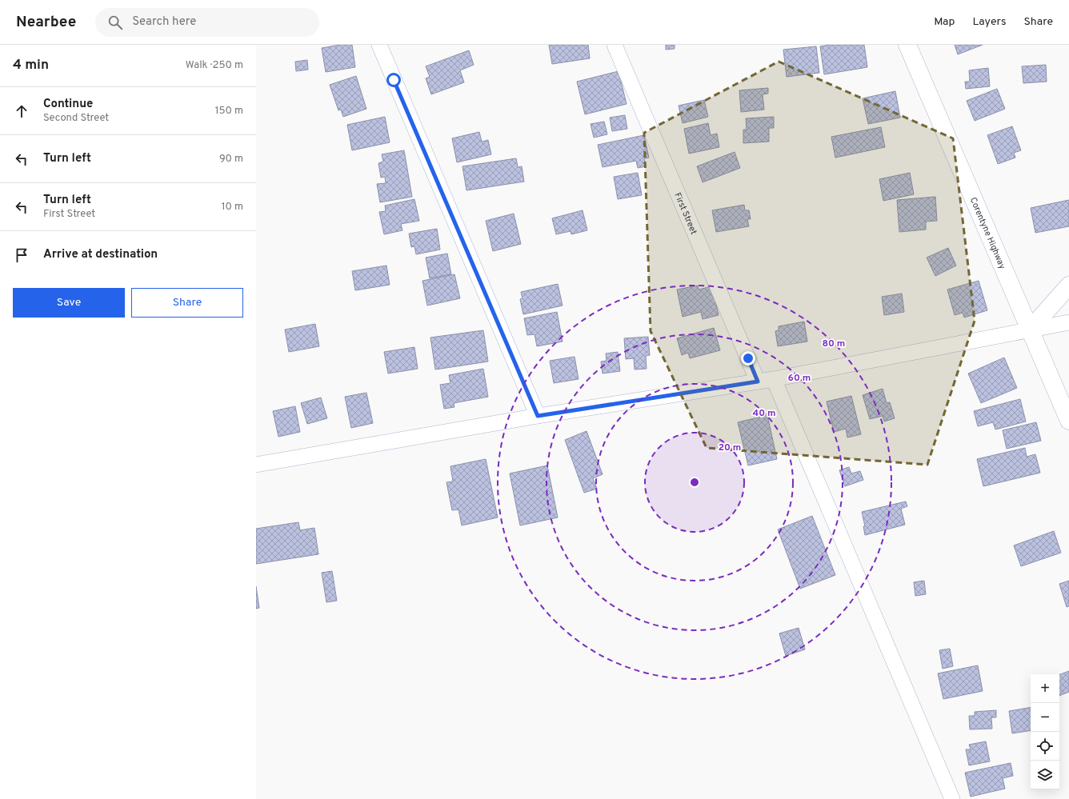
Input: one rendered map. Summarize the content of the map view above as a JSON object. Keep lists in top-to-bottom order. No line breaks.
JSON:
{"streets":{"main road":["Corentyne Highway"],"street":["First Street"]},"page":{"header":"Nearbee","search":"Search here","nav":["Map","Layers","Share"],"heading":["4 min","Walk · 250 m"],"list":[["Continue","Second Street","150 m"],["Turn left","90 m"],["Turn left","First Street","10 m"],"Arrive at destination"],"buttons":["Save","Share"],"map_buttons":["+","−"]},"rings":["80 m","60 m","40 m","20 m"]}
